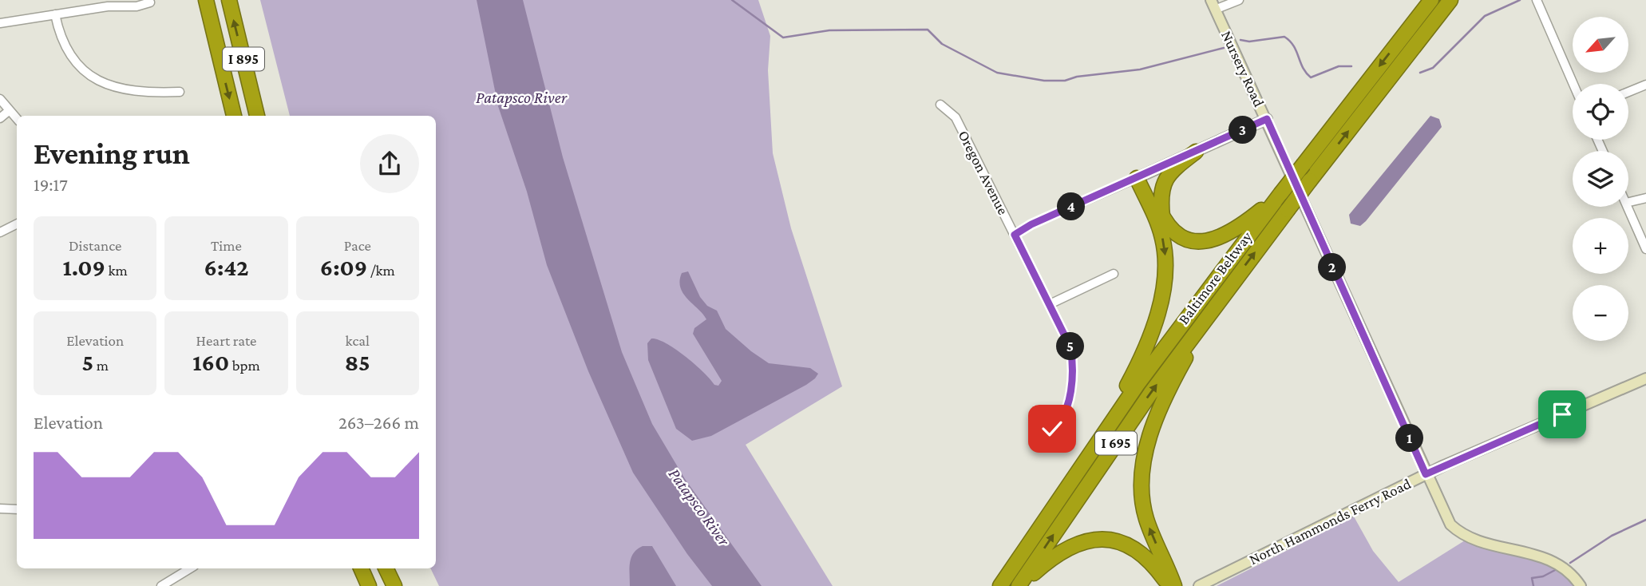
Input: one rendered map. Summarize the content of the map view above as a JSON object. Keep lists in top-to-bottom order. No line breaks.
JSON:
{"streets":{"highway":["I 895","Baltimore Beltway","I 695"],"main road":["Nursery Road","North Hammonds Ferry Road"],"street":["Oregon Avenue"]},"crossings":[["Nursery Road","North Hammonds Ferry Road"]],"water":["Patapsco River"],"north":"bottom left","page":{"map_buttons":["+","−"],"pins":["3","4","2","5","1"],"heading":["Evening run","19:17"],"stats":[["Distance","1.09 km"],["Time","6:42"],["Pace","6:09 /km"],["Elevation","5 m"],["Heart rate","160 bpm"],["kcal","85"]],"chart":["Elevation","263–266 m"]}}
